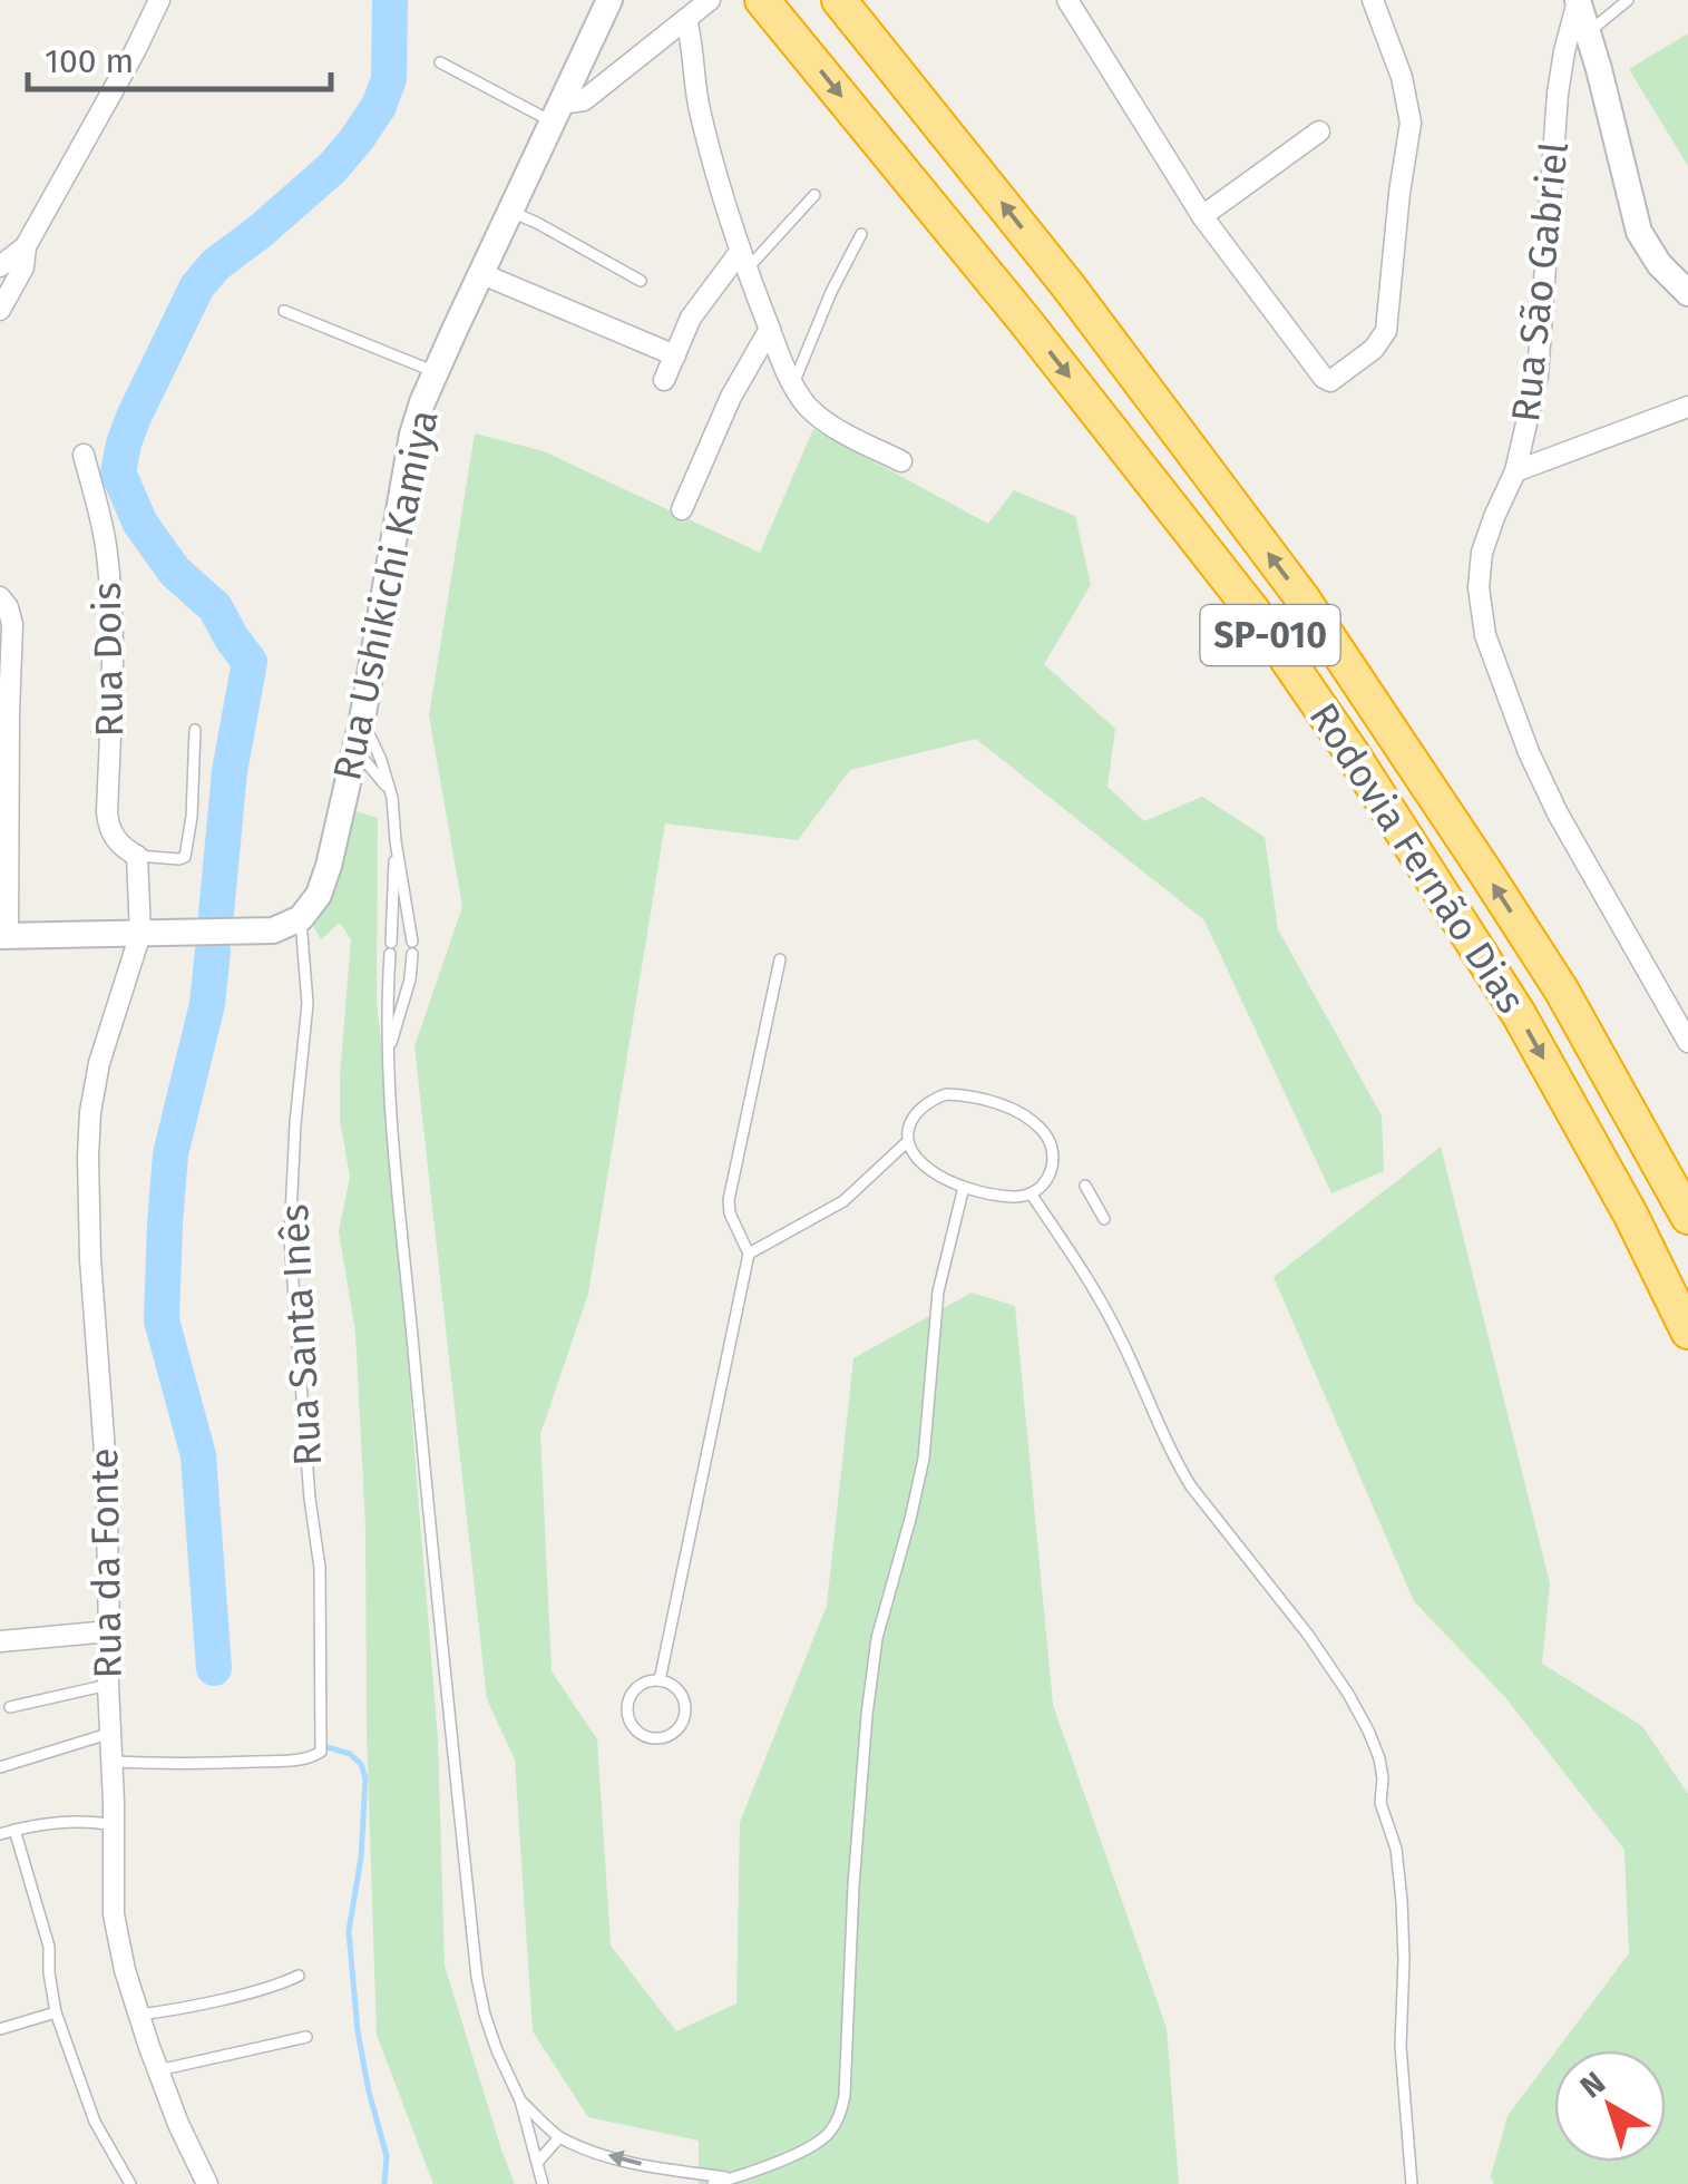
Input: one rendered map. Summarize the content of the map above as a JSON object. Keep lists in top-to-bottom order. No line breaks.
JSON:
{"streets":{"highway":["SP-010","Rodovia Fernão Dias"],"main road":["Rua Ushikichi Kamiya"],"street":["Rua São Gabriel","Rua Dois","Rua da Fonte"],"lane":["Rua Santa Inês"]},"crossings":[["Rua Ushikichi Kamiya","Rua Santa Inês"],["Rua Santa Inês","Rua da Fonte"]],"scale_bar":"100 m","north":"top left"}
